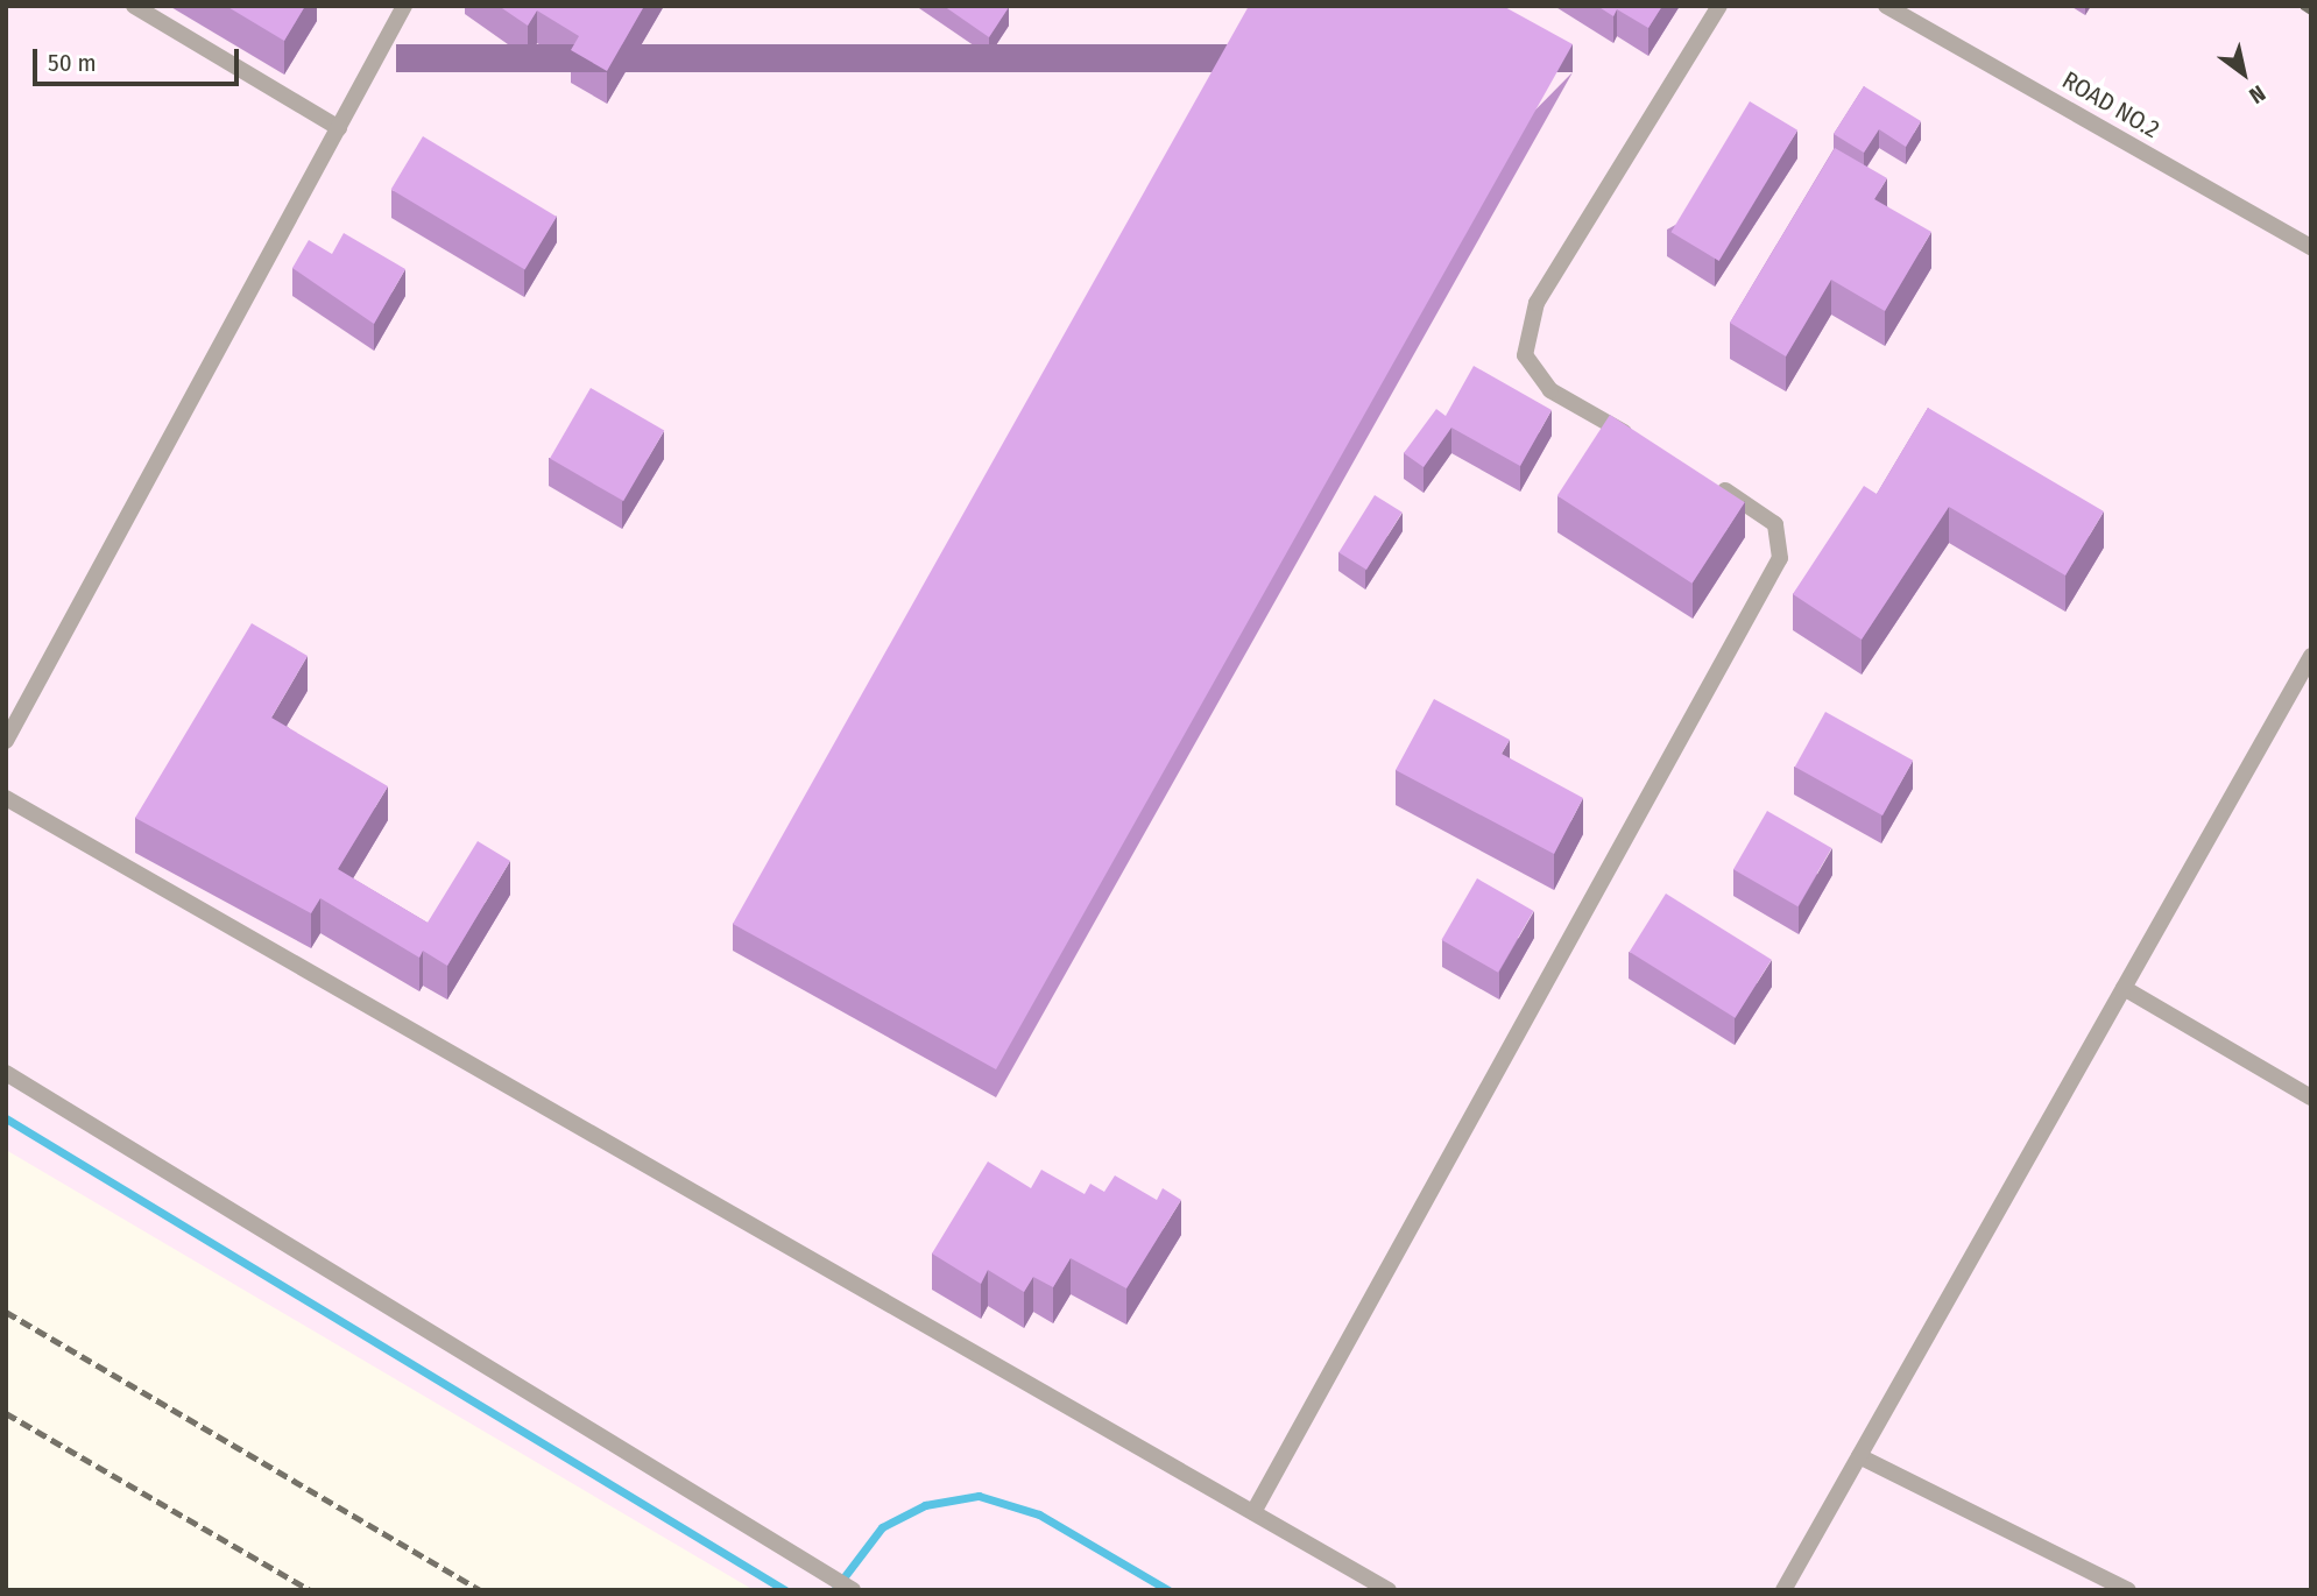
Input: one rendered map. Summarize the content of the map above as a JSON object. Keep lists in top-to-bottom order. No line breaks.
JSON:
{"streets":{"lane":["ROAD NO.2"]},"scale_bar":"50 m","north":"bottom right"}
